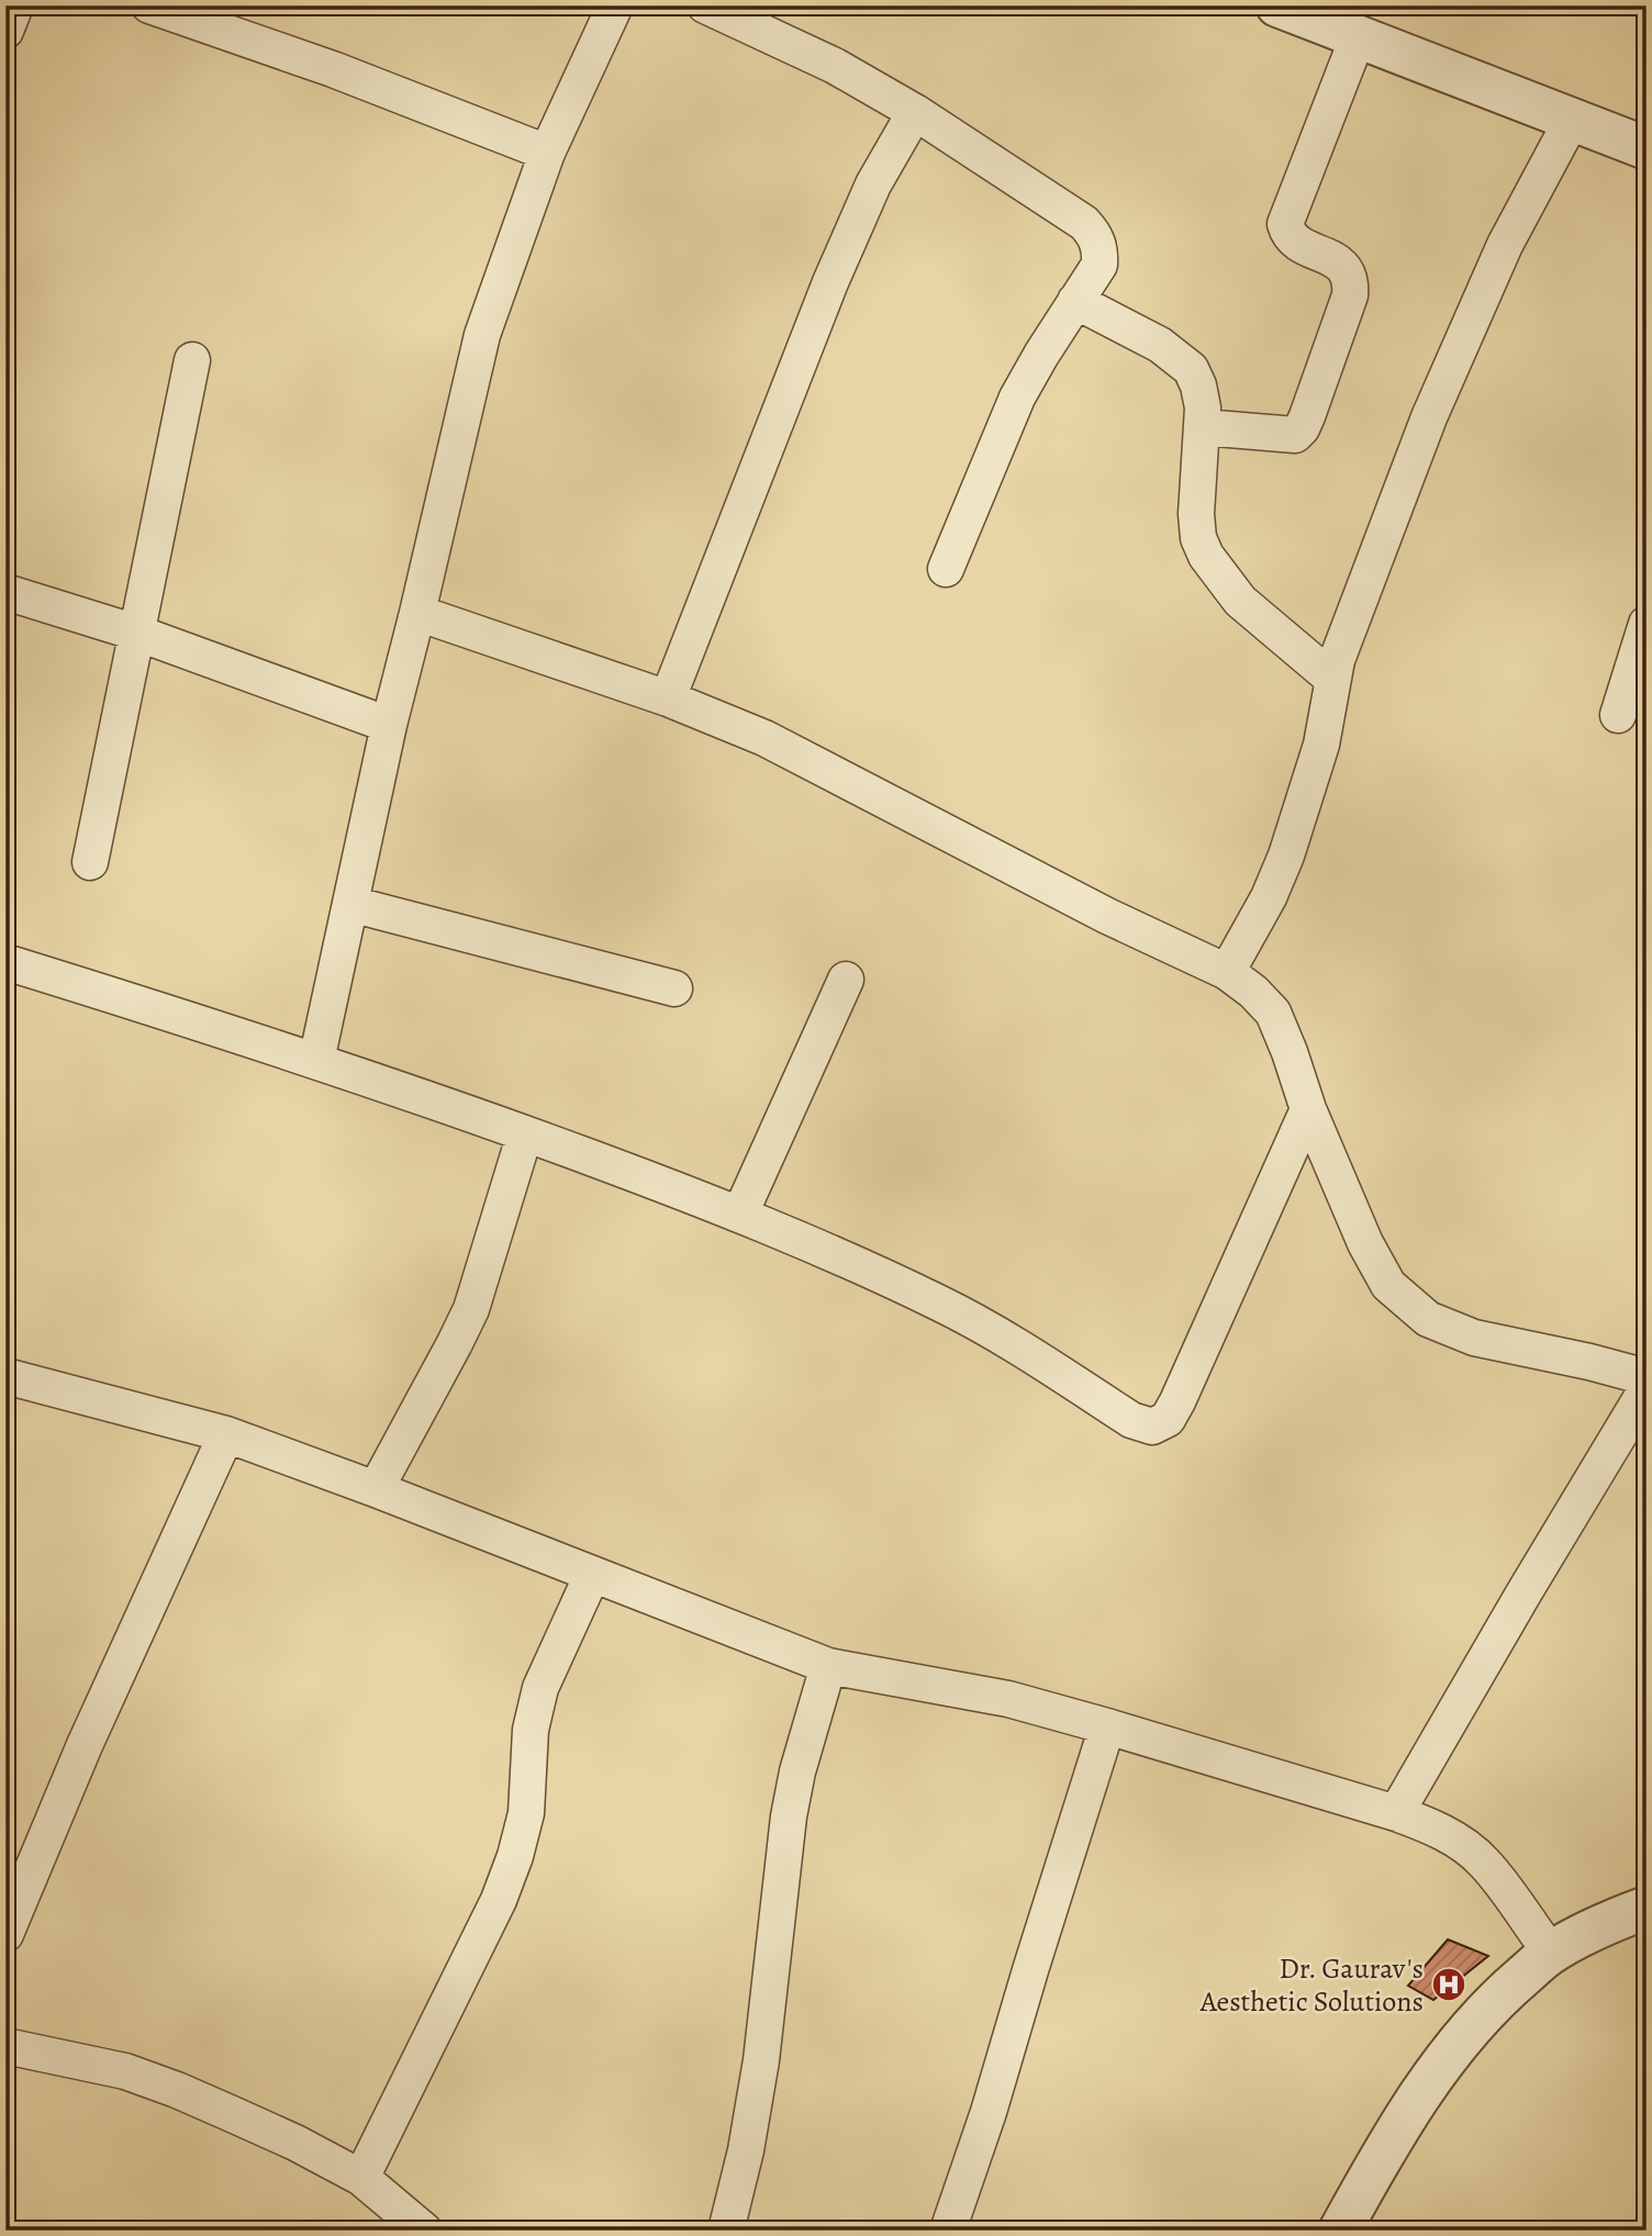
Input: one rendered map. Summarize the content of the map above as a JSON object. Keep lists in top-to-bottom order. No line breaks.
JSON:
{"places":{"hospital":["Dr. Gaurav's Aesthetic Solutions"]}}
